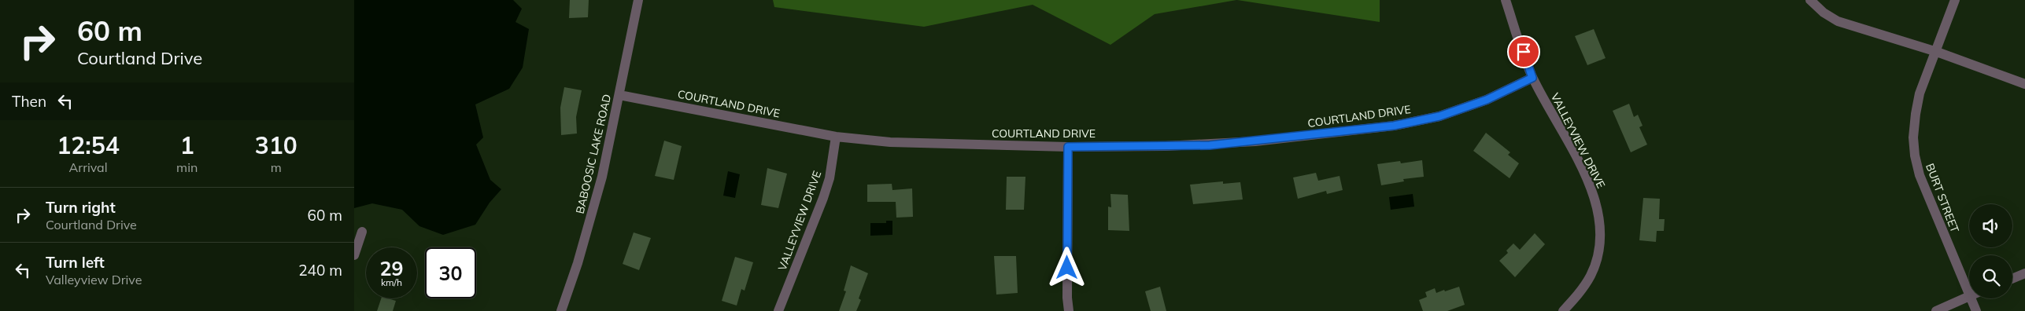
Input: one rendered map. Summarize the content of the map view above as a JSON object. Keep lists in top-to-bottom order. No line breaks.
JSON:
{"streets":{"street":["COURTLAND DRIVE","VALLEYVIEW DRIVE","BABOOSIC LAKE ROAD","BURT STREET"]},"crossings":[["COURTLAND DRIVE","VALLEYVIEW DRIVE"],["COURTLAND DRIVE","BABOOSIC LAKE ROAD"]],"page":{"turn":["60 m","Courtland Drive"],"then":"Then","eta":["12:54","Arrival","1","min","310","m"],"list":[{"name":"Turn right","note":"Courtland Drive","value":"60 m"},{"name":"Turn left","note":"Valleyview Drive","value":"240 m"}],"speed":"29 km/h","limit":"30"}}
